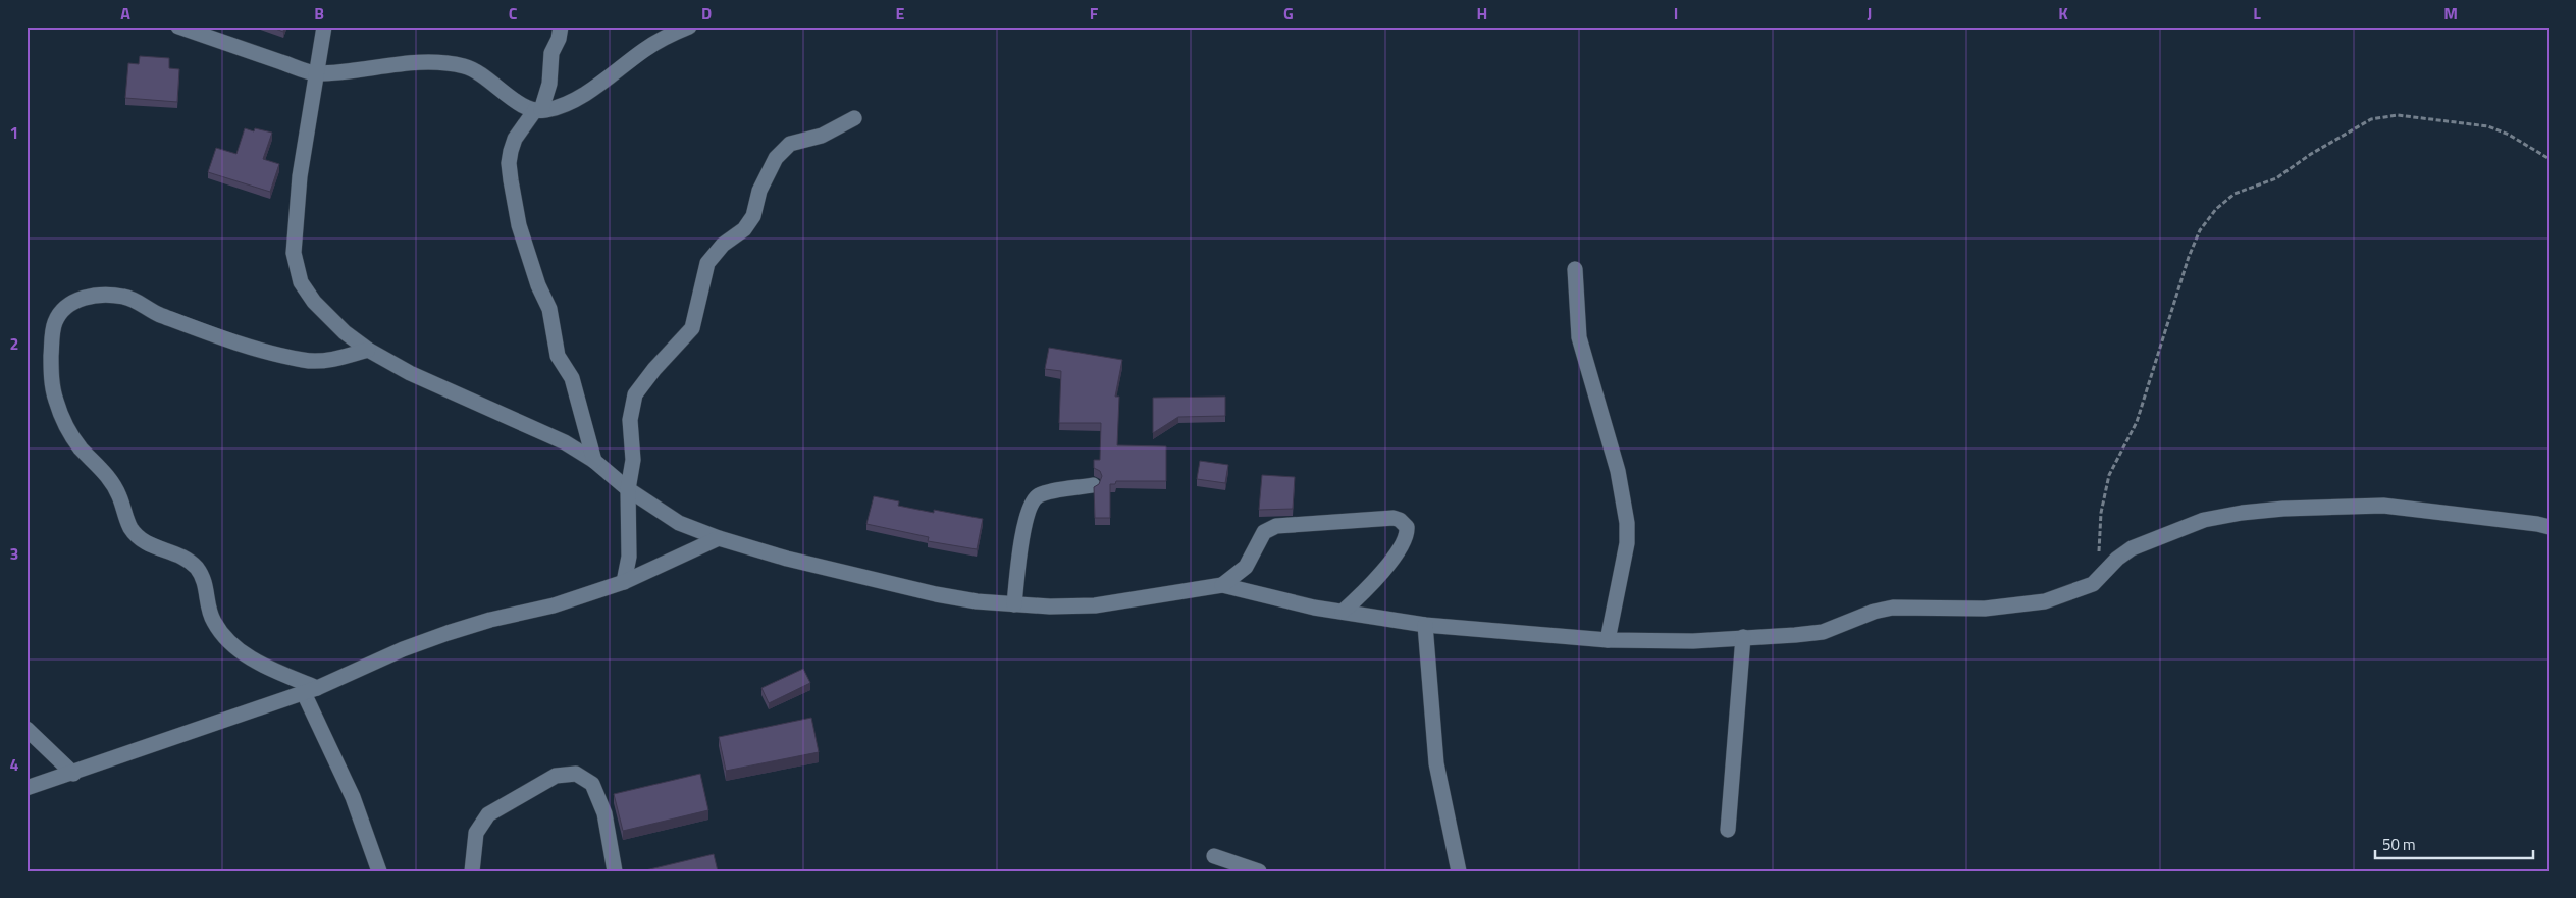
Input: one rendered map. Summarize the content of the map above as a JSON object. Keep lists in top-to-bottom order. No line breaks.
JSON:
{"scale_bar":"50 m","grid":{"columns":["A","B","C","D","E","F","G","H","I","J","K","L","M"],"rows":["1","2","3","4"]}}
